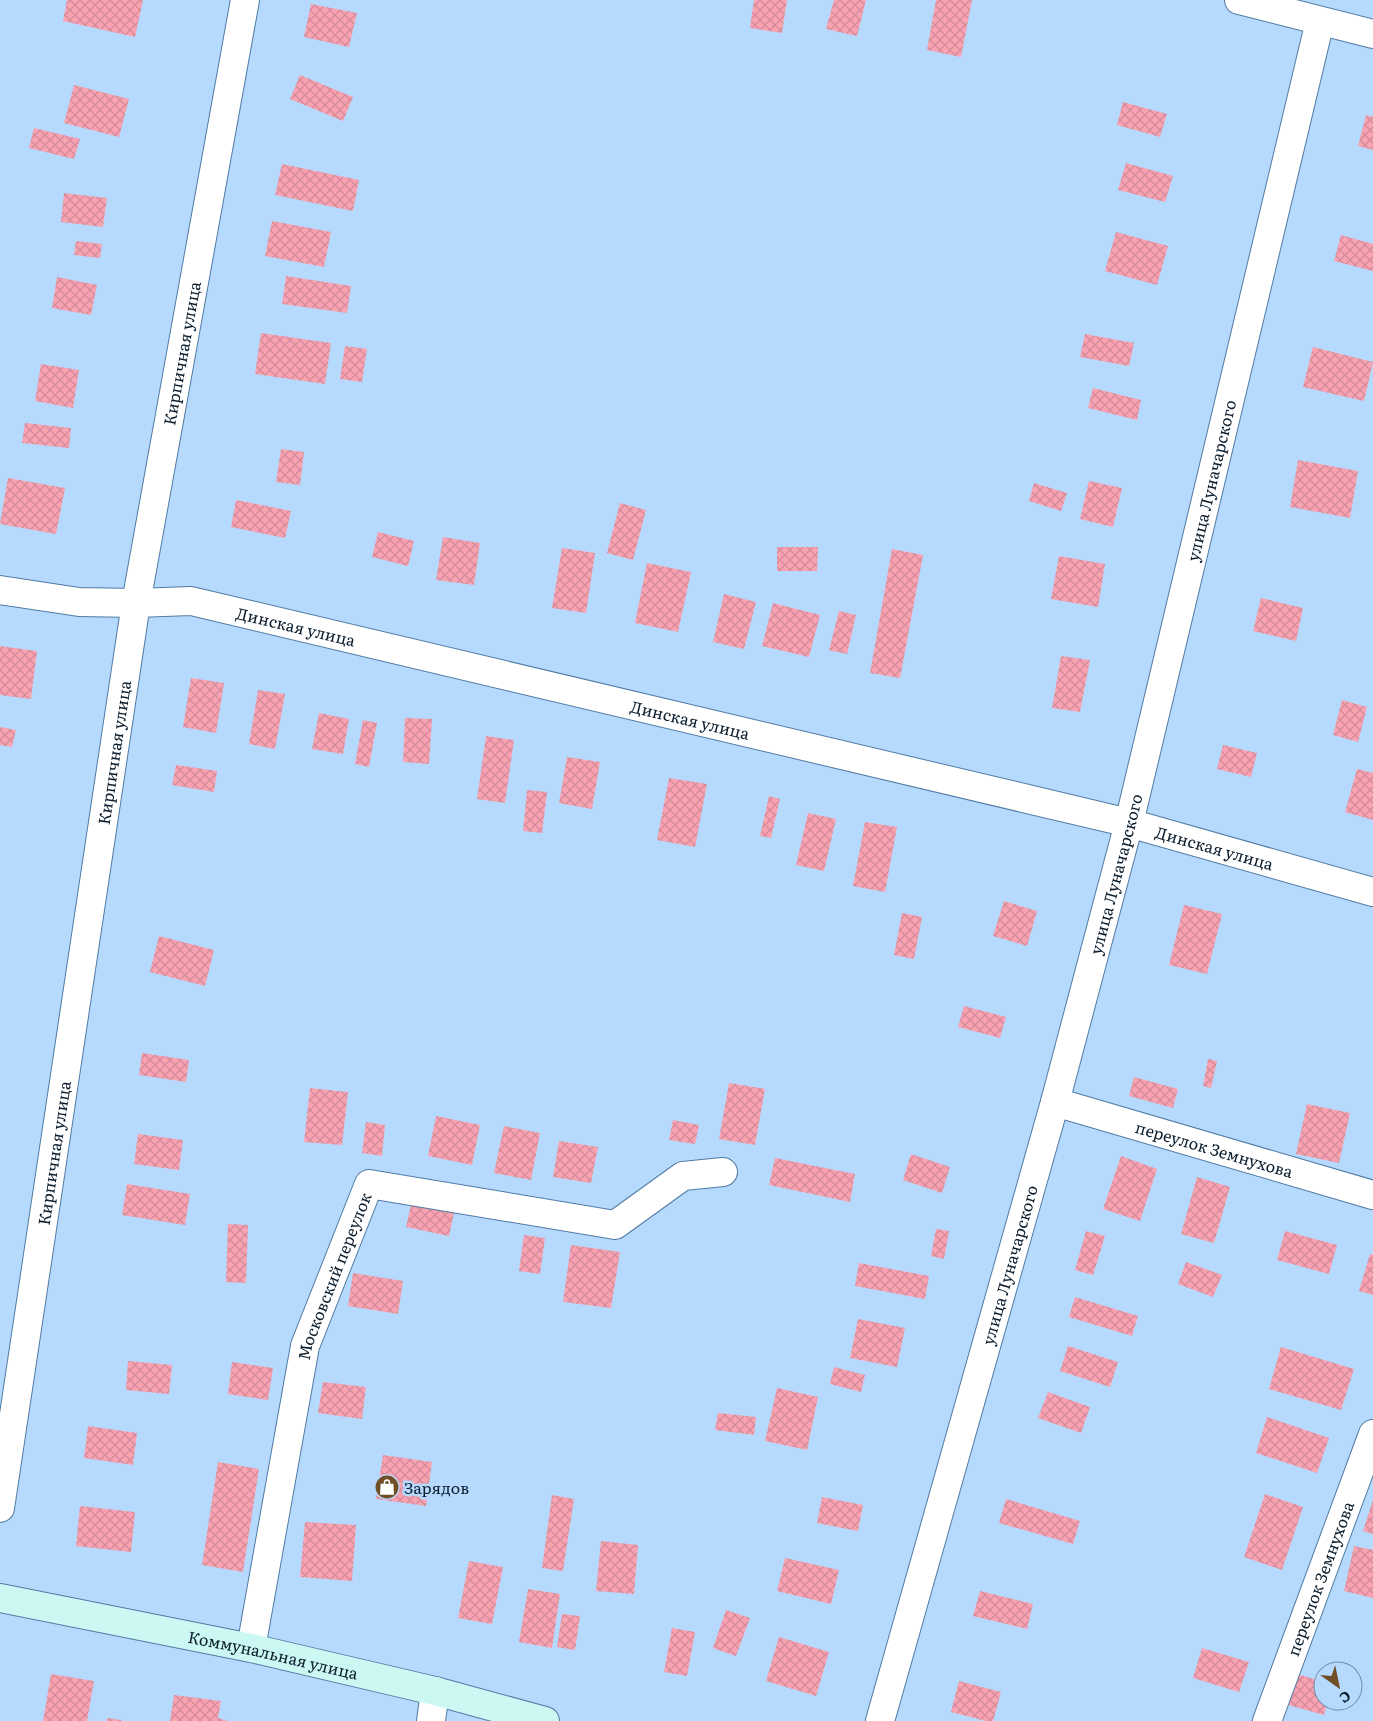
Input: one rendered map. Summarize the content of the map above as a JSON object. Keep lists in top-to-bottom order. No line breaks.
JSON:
{"streets":{"street":["Кирпичная улица","улица Луначарского","Динская улица","переулок Земнухова","Московский переулок","Коммунальная улица"]},"crossings":[["Кирпичная улица","Динская улица"],["улица Луначарского","Динская улица"],["улица Луначарского","переулок Земнухова"],["Московский переулок","Коммунальная улица"]],"places":{"shop":["Зарядов"]},"north":"bottom right"}
